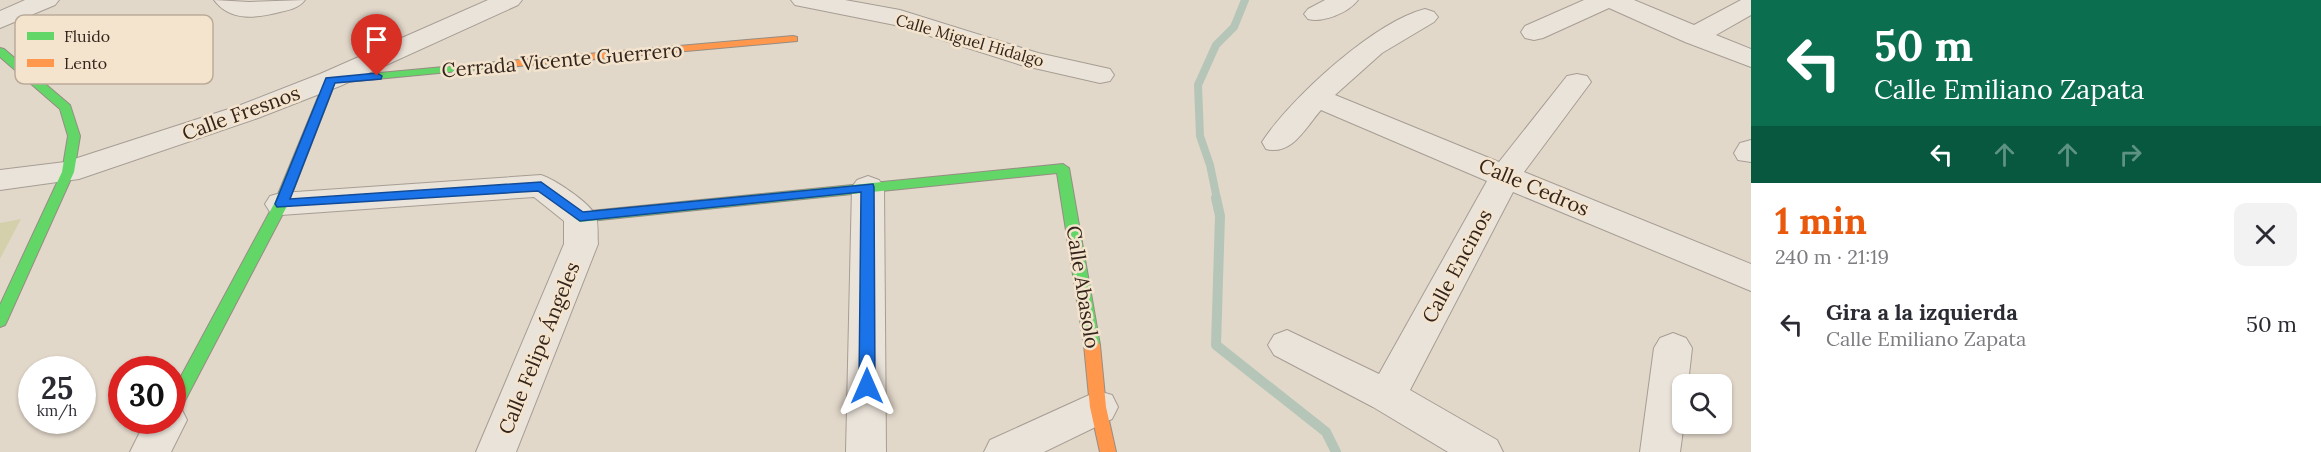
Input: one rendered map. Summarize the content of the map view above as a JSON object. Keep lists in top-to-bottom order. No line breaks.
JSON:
{"streets":{"street":["Calle Miguel Hidalgo","Cerrada Vicente Guerrero","Calle Fresnos","Calle Cedros","Calle Encinos","Calle Abasolo","Calle Felipe Ángeles"]},"crossings":[["Cerrada Vicente Guerrero","Calle Fresnos"],["Calle Cedros","Calle Encinos"]],"legend":["Fluido","Lento"],"page":{"turn":["50 m","Calle Emiliano Zapata"],"heading":["1 min","240 m · 21:19"],"list":[{"name":"Gira a la izquierda","note":"Calle Emiliano Zapata","value":"50 m"}],"speed":"25 km/h","limit":"30"}}
